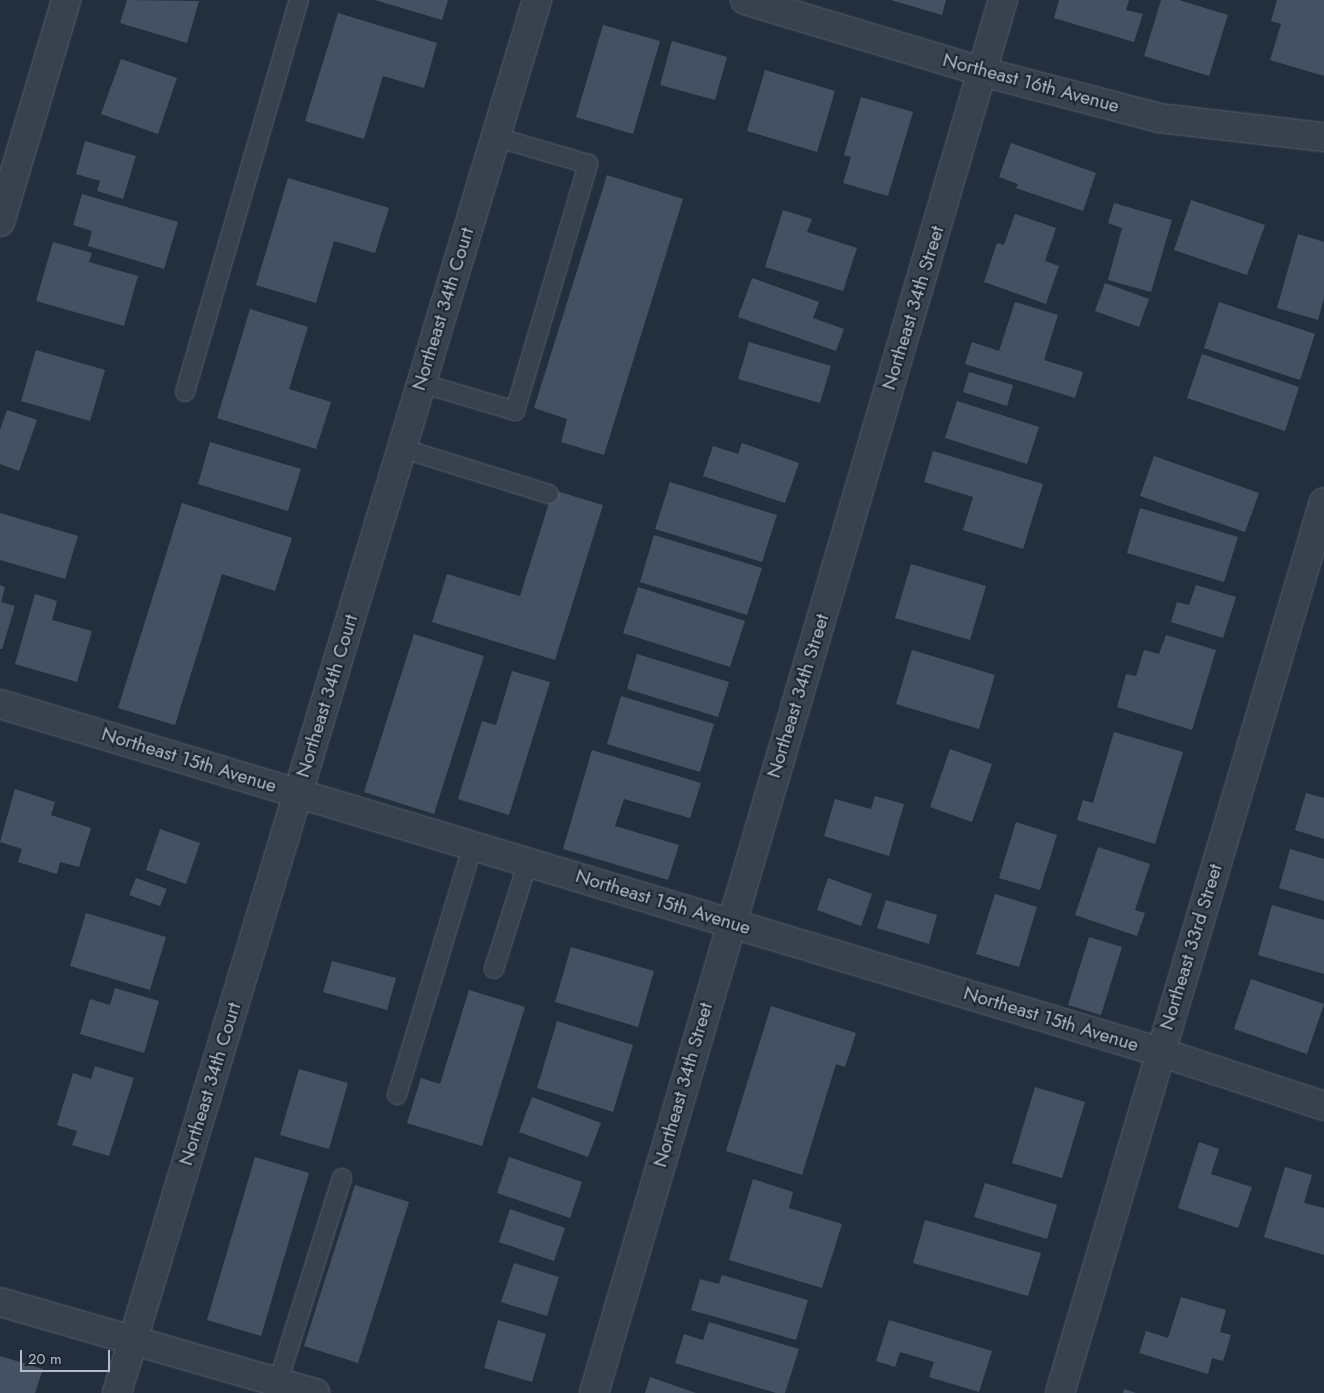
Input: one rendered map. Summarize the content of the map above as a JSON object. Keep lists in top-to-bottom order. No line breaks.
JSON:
{"streets":{"street":["Northeast 16th Avenue","Northeast 34th Street","Northeast 34th Court","Northeast 15th Avenue","Northeast 33rd Street"]},"crossings":[["Northeast 16th Avenue","Northeast 34th Street"],["Northeast 34th Street","Northeast 15th Avenue"],["Northeast 34th Court","Northeast 15th Avenue"],["Northeast 15th Avenue","Northeast 33rd Street"]],"scale_bar":"20 m"}
